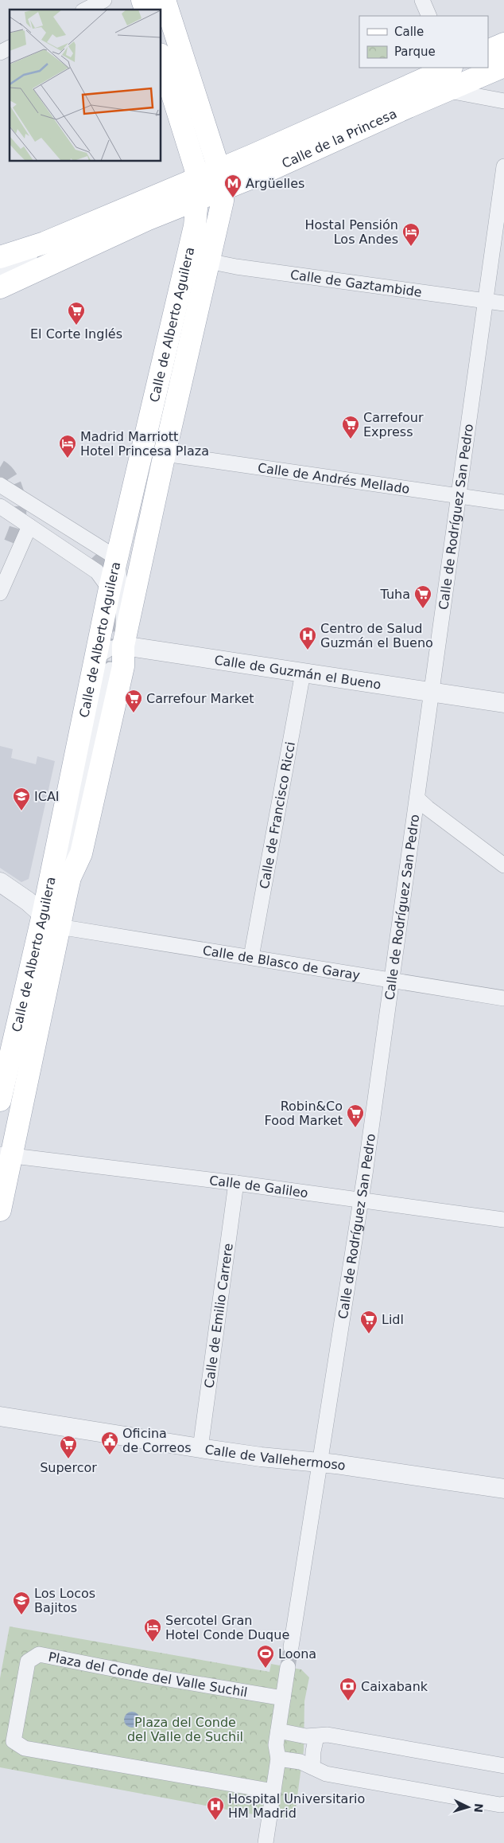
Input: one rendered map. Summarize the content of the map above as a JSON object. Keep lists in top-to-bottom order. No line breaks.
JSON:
{"streets":{"main road":["Calle de la Princesa","Calle de Alberto Aguilera"],"street":["Calle de Gaztambide","Calle de Andrés Mellado","Calle de Rodríguez San Pedro","Calle de Guzmán el Bueno","Calle de Francisco Ricci","Calle de Blasco de Garay","Calle de Galileo","Calle de Emilio Carrere","Calle de Vallehermoso","Plaza del Conde del Valle Suchil"]},"crossings":[["Calle de la Princesa","Calle de Alberto Aguilera"],["Calle de Gaztambide","Calle de Alberto Aguilera"],["Calle de Gaztambide","Calle de Rodríguez San Pedro"],["Calle de Alberto Aguilera","Calle de Andrés Mellado"],["Calle de Alberto Aguilera","Calle de Guzmán el Bueno"],["Calle de Alberto Aguilera","Calle de Blasco de Garay"],["Calle de Alberto Aguilera","Calle de Galileo"],["Calle de Andrés Mellado","Calle de Rodríguez San Pedro"],["Calle de Rodríguez San Pedro","Calle de Guzmán el Bueno"],["Calle de Rodríguez San Pedro","Calle de Blasco de Garay"],["Calle de Rodríguez San Pedro","Calle de Galileo"],["Calle de Rodríguez San Pedro","Calle de Vallehermoso"],["Calle de Guzmán el Bueno","Calle de Francisco Ricci"],["Calle de Francisco Ricci","Calle de Blasco de Garay"],["Calle de Galileo","Calle de Emilio Carrere"],["Calle de Emilio Carrere","Calle de Vallehermoso"]],"parks":["Plaza del Conde del Valle de Suchil"],"places":{"metro station":["Argüelles"],"hotel":["Hostal Pensión Los Andes","Madrid Marriott Hotel Princesa Plaza","Sercotel Gran Hotel Conde Duque"],"supermarket":["El Corte Inglés","Carrefour Express","Tuha","Carrefour Market","Robin&Co Food Market","Lidl","Supercor"],"hospital":["Centro de Salud Guzmán el Bueno","Hospital Universitario HM Madrid"],"school or university":["ICAI","Los Locos Bajitos"],"public building":["Oficina de Correos"],"sports":["Loona"],"bank":["Caixabank"]},"legend":["Calle","Parque"],"north":"right"}
